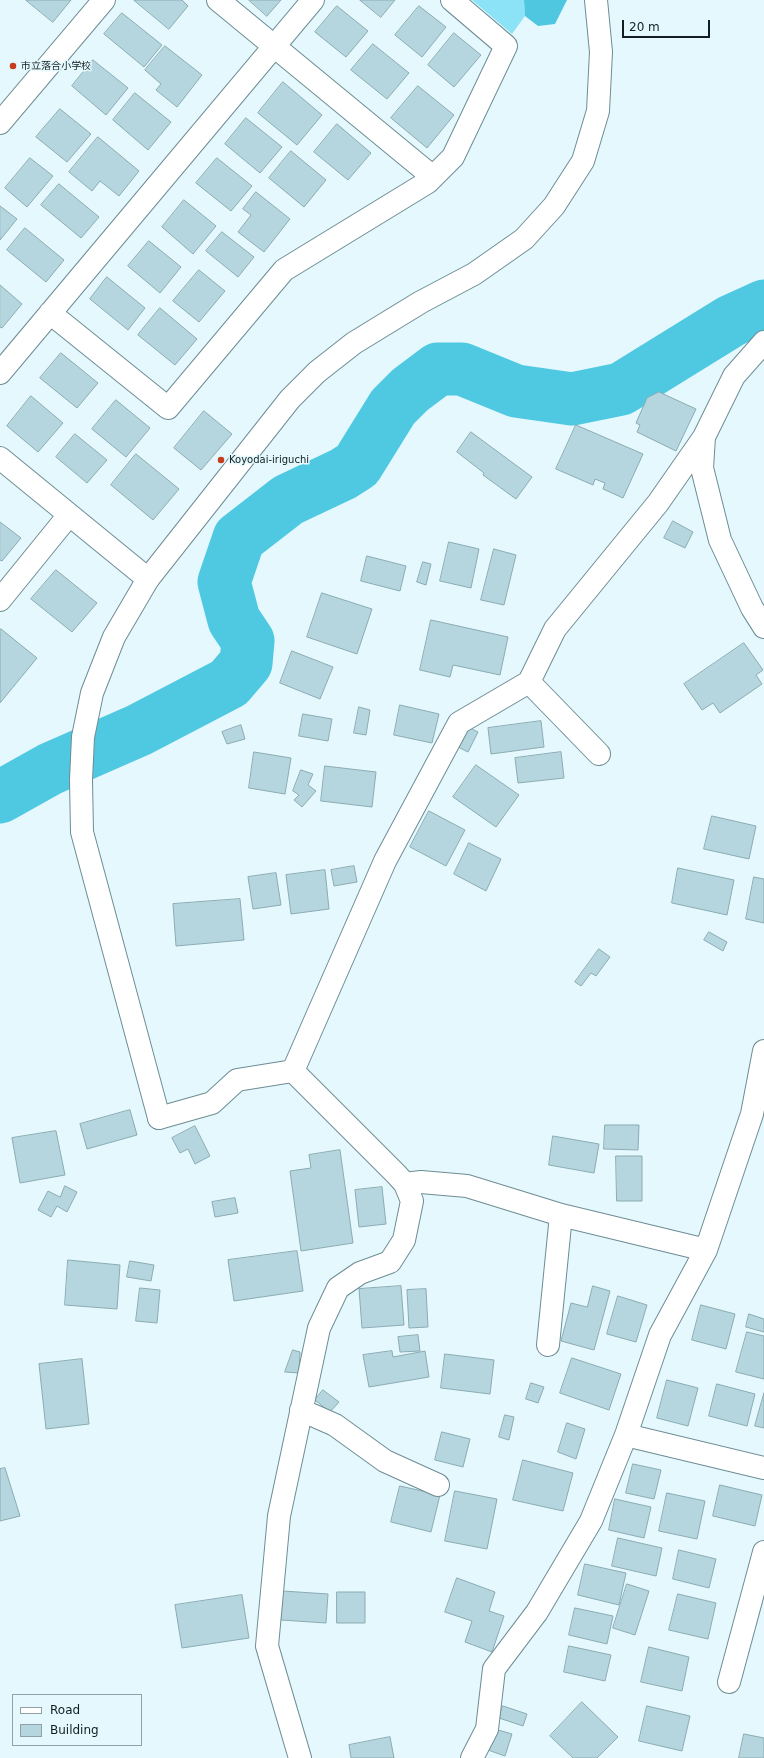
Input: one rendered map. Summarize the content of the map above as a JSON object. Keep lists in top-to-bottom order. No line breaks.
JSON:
{"places":["市立落合小学校","Koyodai-iriguchi"],"legend":["Road","Building"],"scale_bar":"20 m"}
